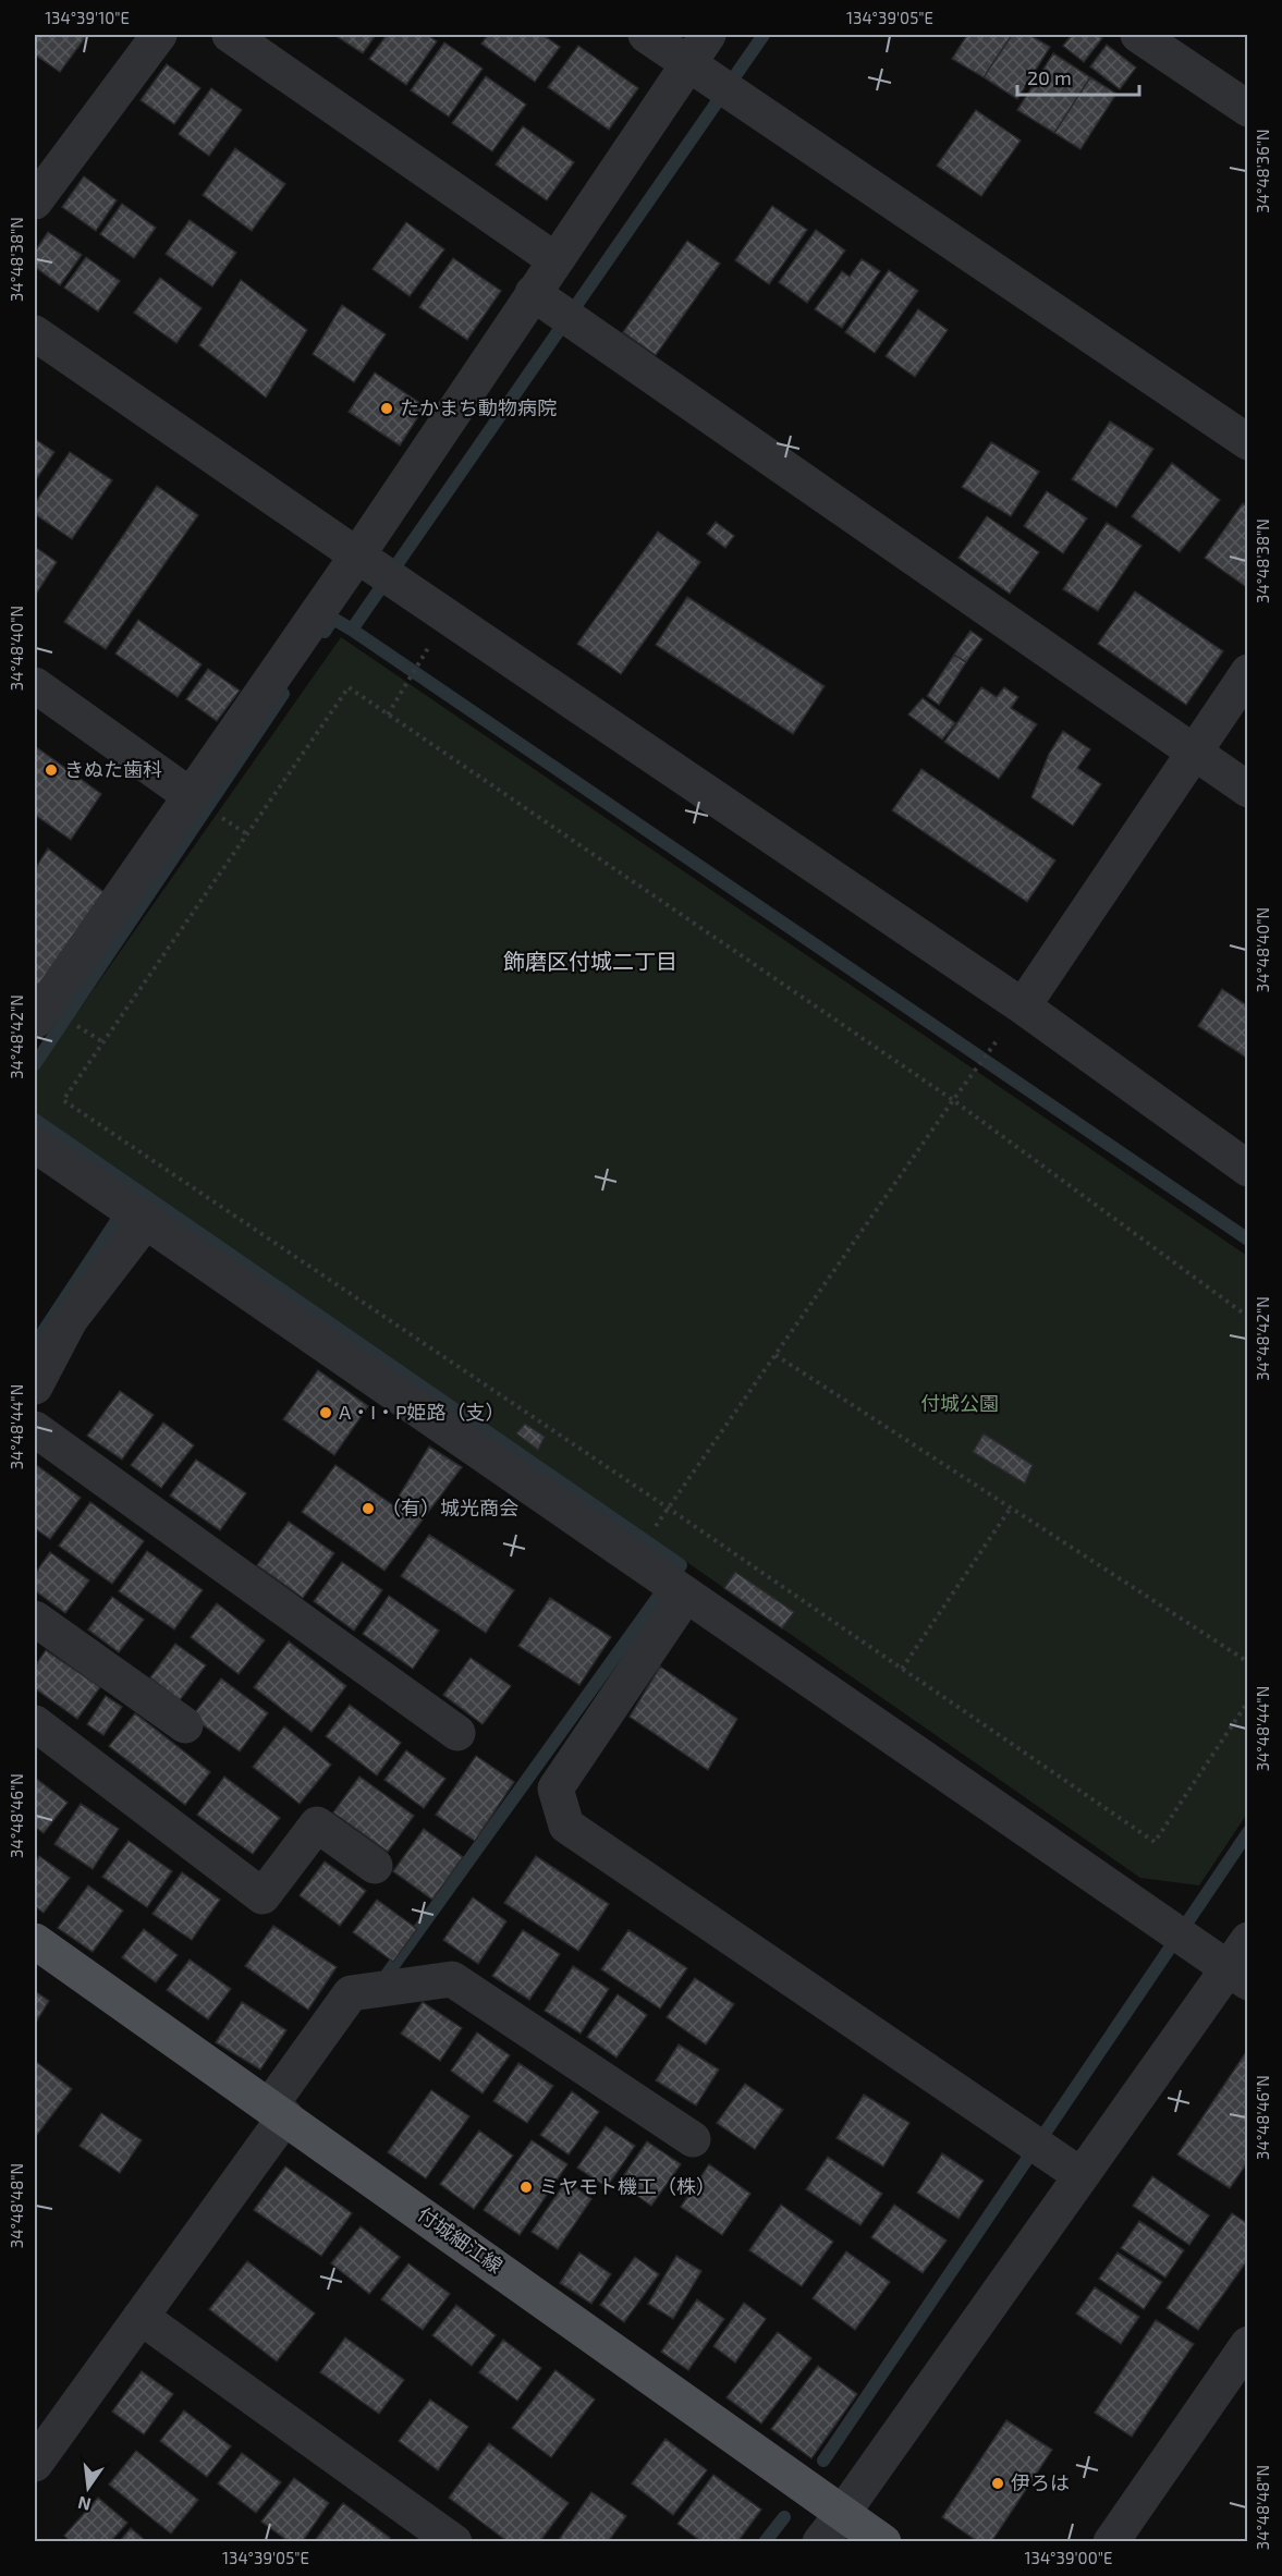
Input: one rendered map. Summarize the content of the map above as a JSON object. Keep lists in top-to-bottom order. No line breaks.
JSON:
{"streets":{"main road":["付城細江線"]},"districts":["飾磨区付城二丁目"],"parks":["付城公園"],"places":["たかまち動物病院","きぬた歯科","A・I・P姫路（支）","（有）城光商会","ミヤモト機工（株）","伊ろは"],"scale_bar":"20 m","north":"bottom","coordinates":["134°39'10\"E","134°39'05\"E","34°48'36\"N","34°48'38\"N","34°48'40\"N","34°48'42\"N","34°48'44\"N","34°48'46\"N","34°48'48\"N","134°39'00\"E"]}
